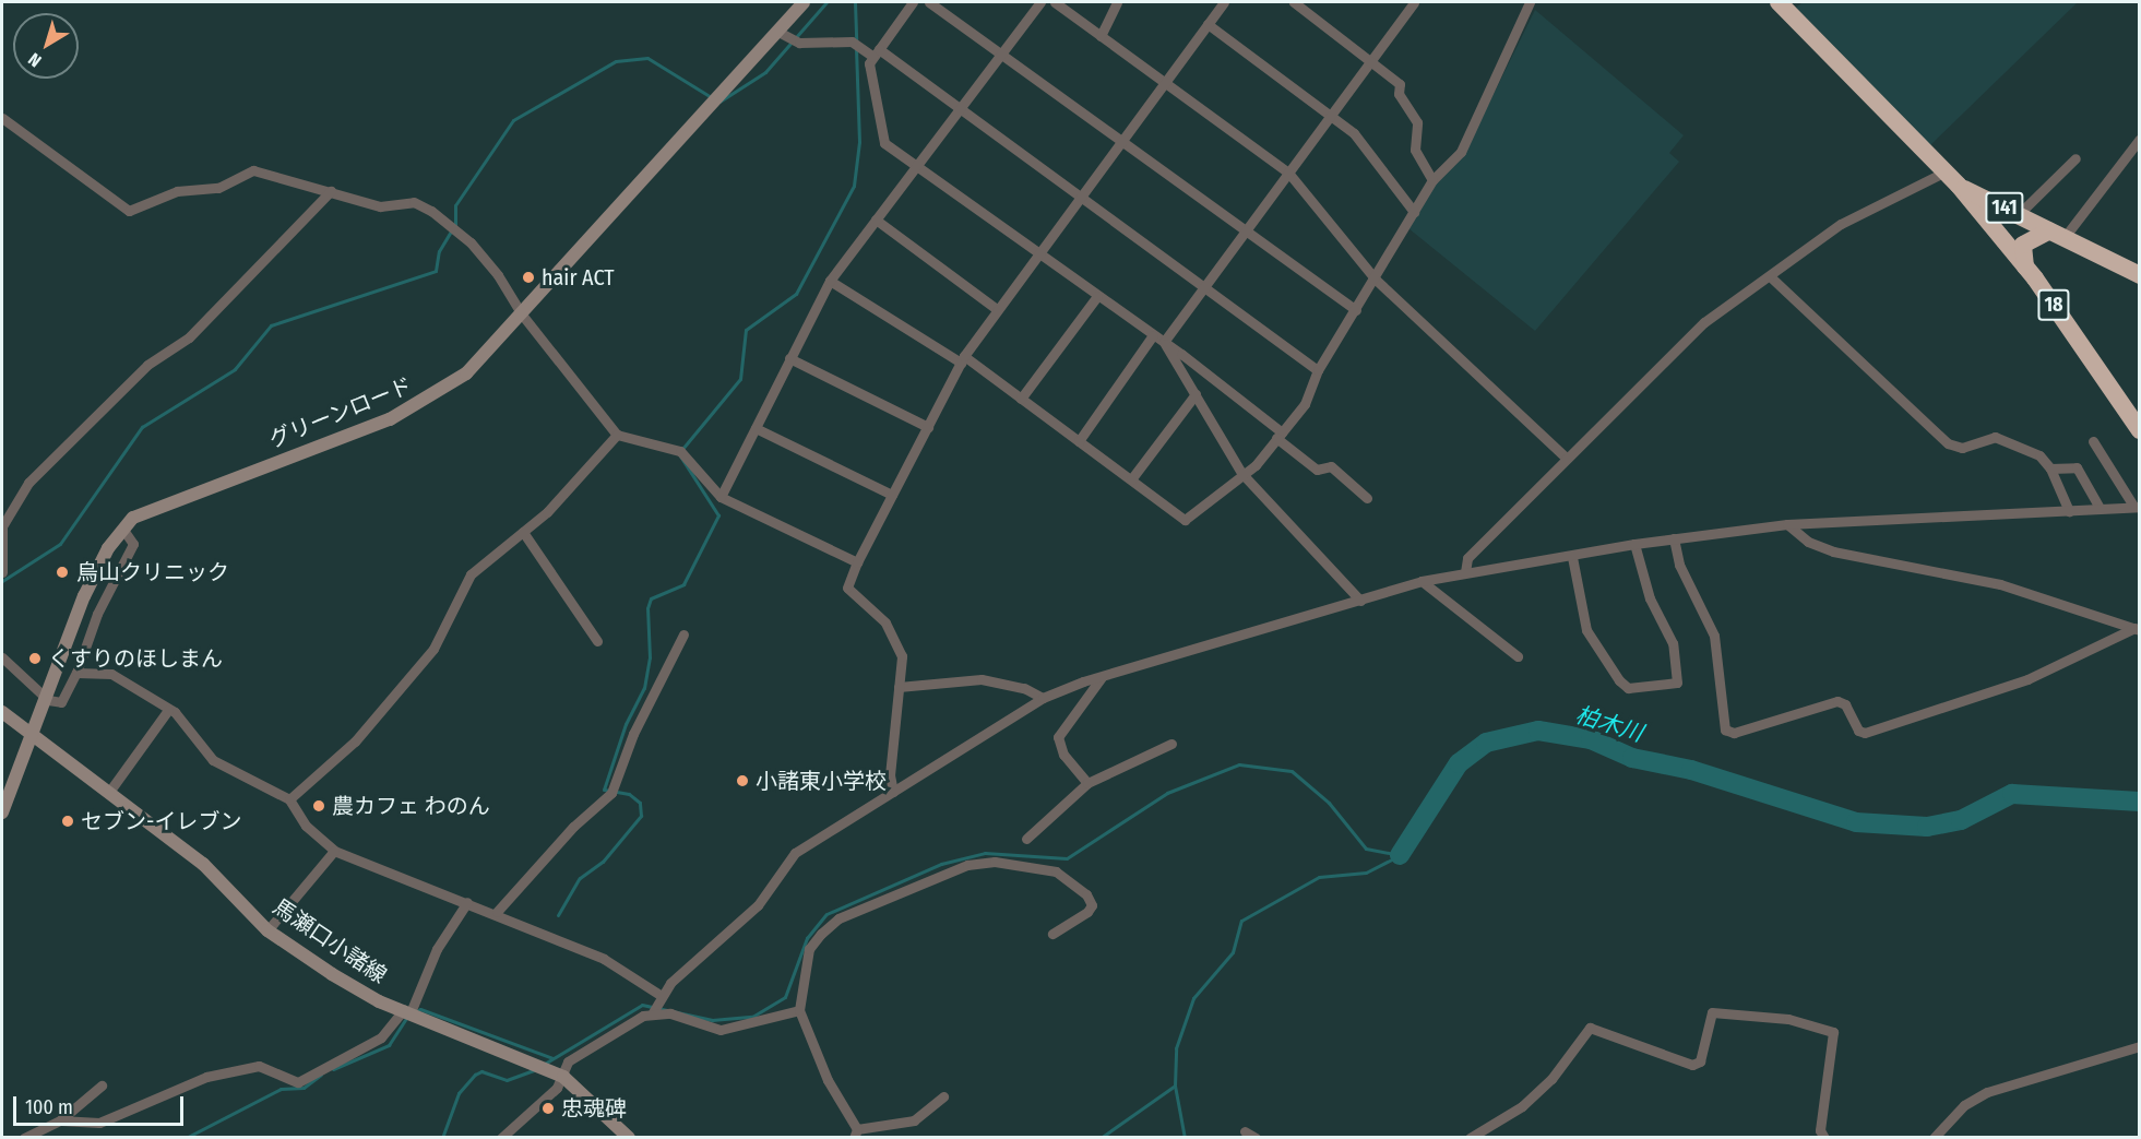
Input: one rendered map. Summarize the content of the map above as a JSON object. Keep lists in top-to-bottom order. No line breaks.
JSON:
{"streets":{"highway":["141","18"],"street":["グリーンロード","馬瀬口小諸線"]},"crossings":[["141","18"],["グリーンロード","馬瀬口小諸線"]],"water":["柏木川"],"places":["hair ACT","烏山クリニック","くすりのほしまん","小諸東小学校","農カフェ わのん","セブン-イレブン","忠魂碑"],"scale_bar":"100 m","north":"bottom left"}
